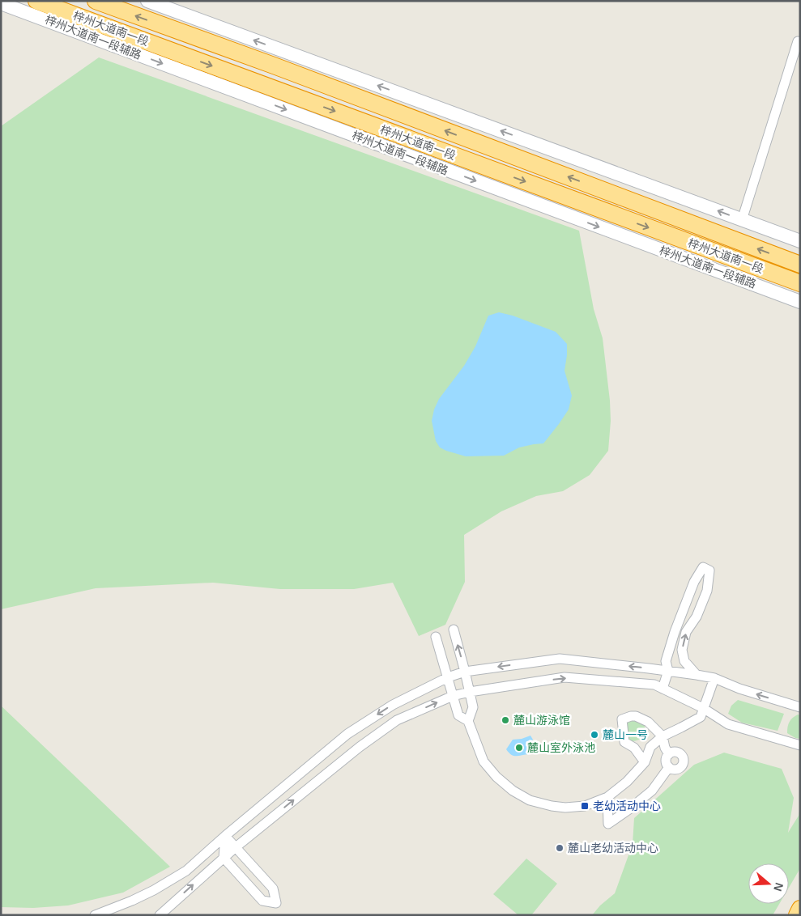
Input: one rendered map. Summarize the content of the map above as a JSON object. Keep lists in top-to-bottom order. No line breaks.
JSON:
{"streets":{"highway":["梓州大道南一段"],"main road":["梓州大道南一段辅路"]},"places":{"other":["麓山游泳馆","麓山一号","麓山室外泳池","麓山老幼活动中心"],"transit":["老幼活动中心"]},"north":"right"}
